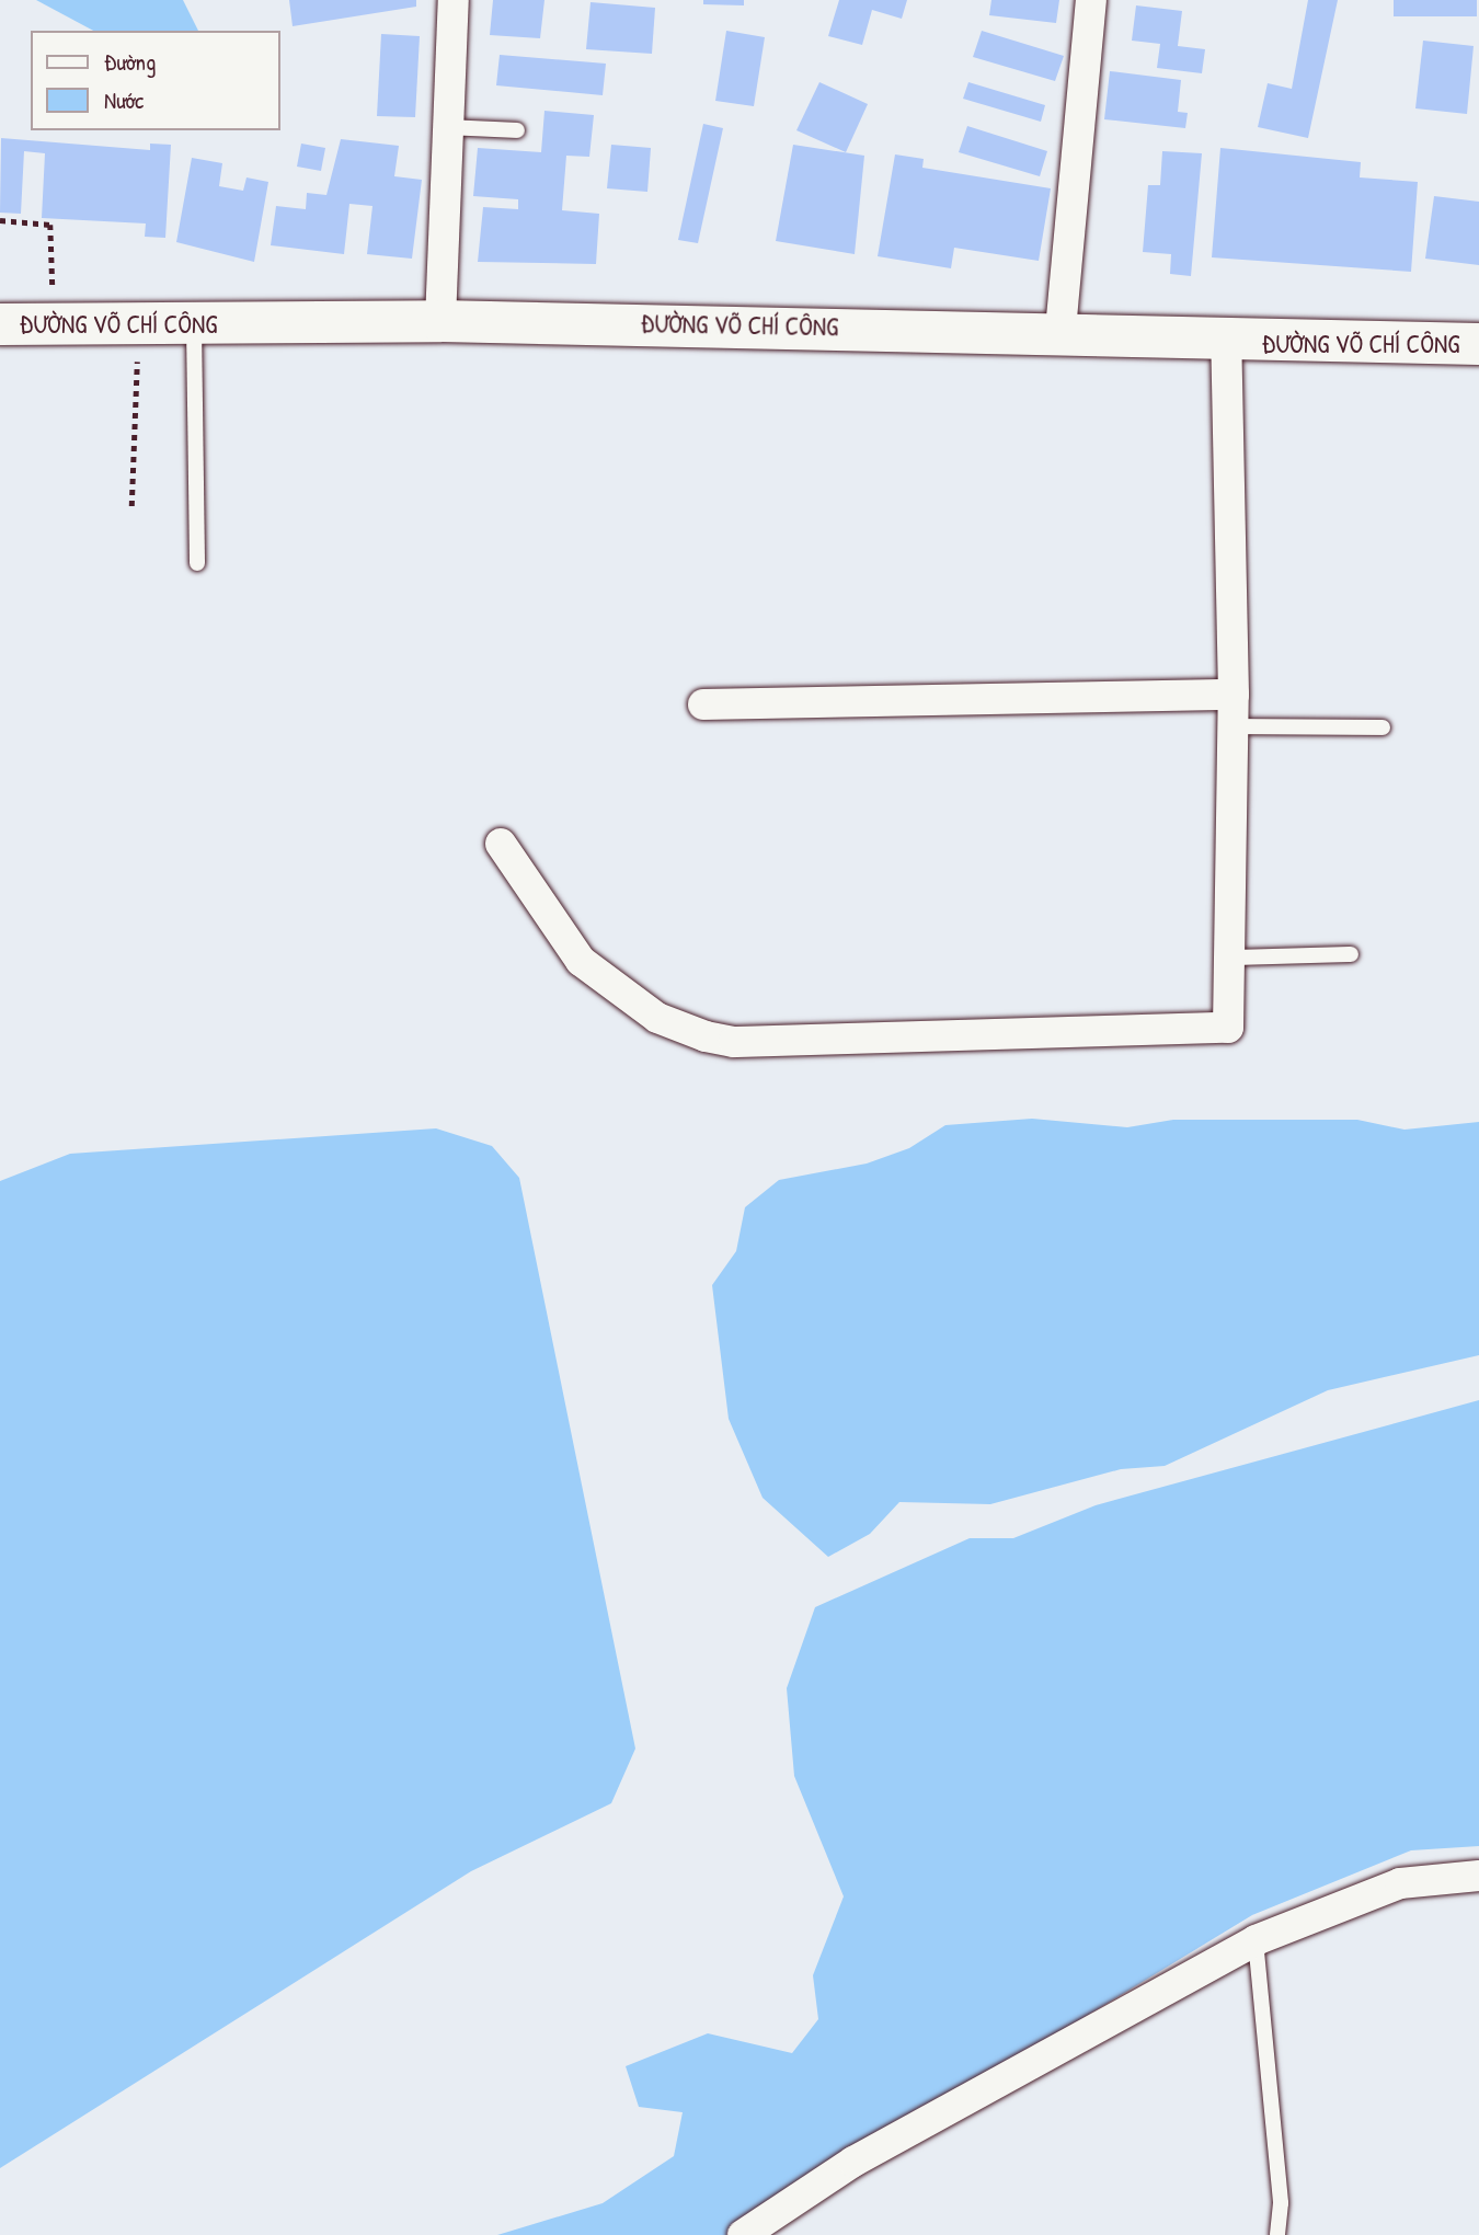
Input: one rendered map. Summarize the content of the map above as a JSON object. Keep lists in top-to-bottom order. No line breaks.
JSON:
{"streets":{"main road":["ĐƯỜNG VÕ CHÍ CÔNG"]},"legend":["Đường","Nước"]}
